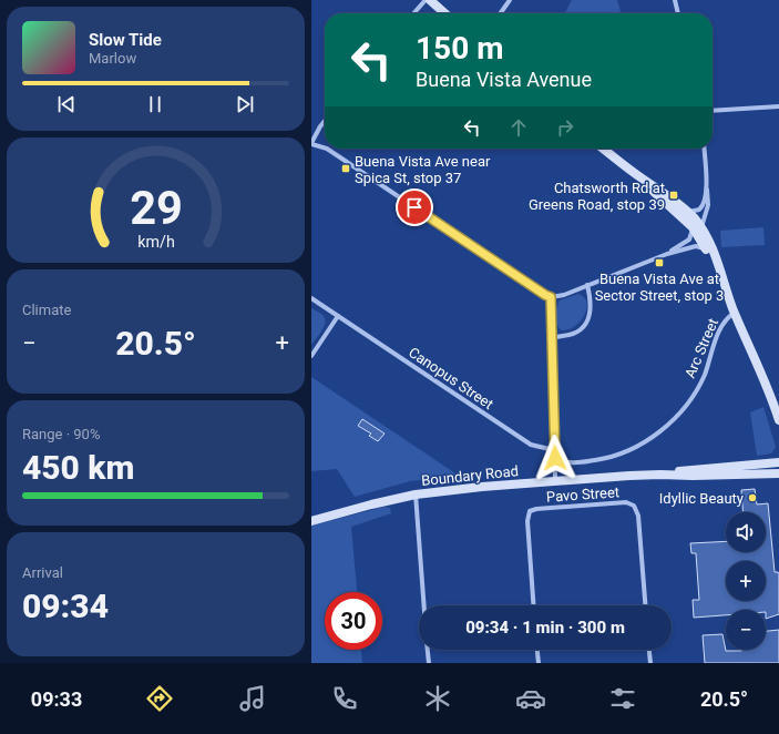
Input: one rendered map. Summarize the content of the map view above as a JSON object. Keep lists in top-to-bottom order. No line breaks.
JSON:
{"streets":{"main road":["Boundary Road"],"street":["Arc Street","Canopus Street","Pavo Street"]},"places":{"transit":["Buena Vista Ave near Spica St, stop 37","Chatsworth Rd at Greens Road, stop 39","Buena Vista Ave at Sector Street, stop 3"],"other":["Idyllic Beauty"]},"page":{"turn":["150 m","Buena Vista Avenue"],"song":["Slow Tide","Marlow"],"tile":["Climate",["Range · 90%","450 km"],["Arrival","09:34"]],"heat":["−","20.5°","+"],"map_buttons":["+","−"],"limit":"30","trip":"09:34 · 1 min · 300 m","tabs":["09:33","20.5°"],"gauge":["29","km/h"]}}
